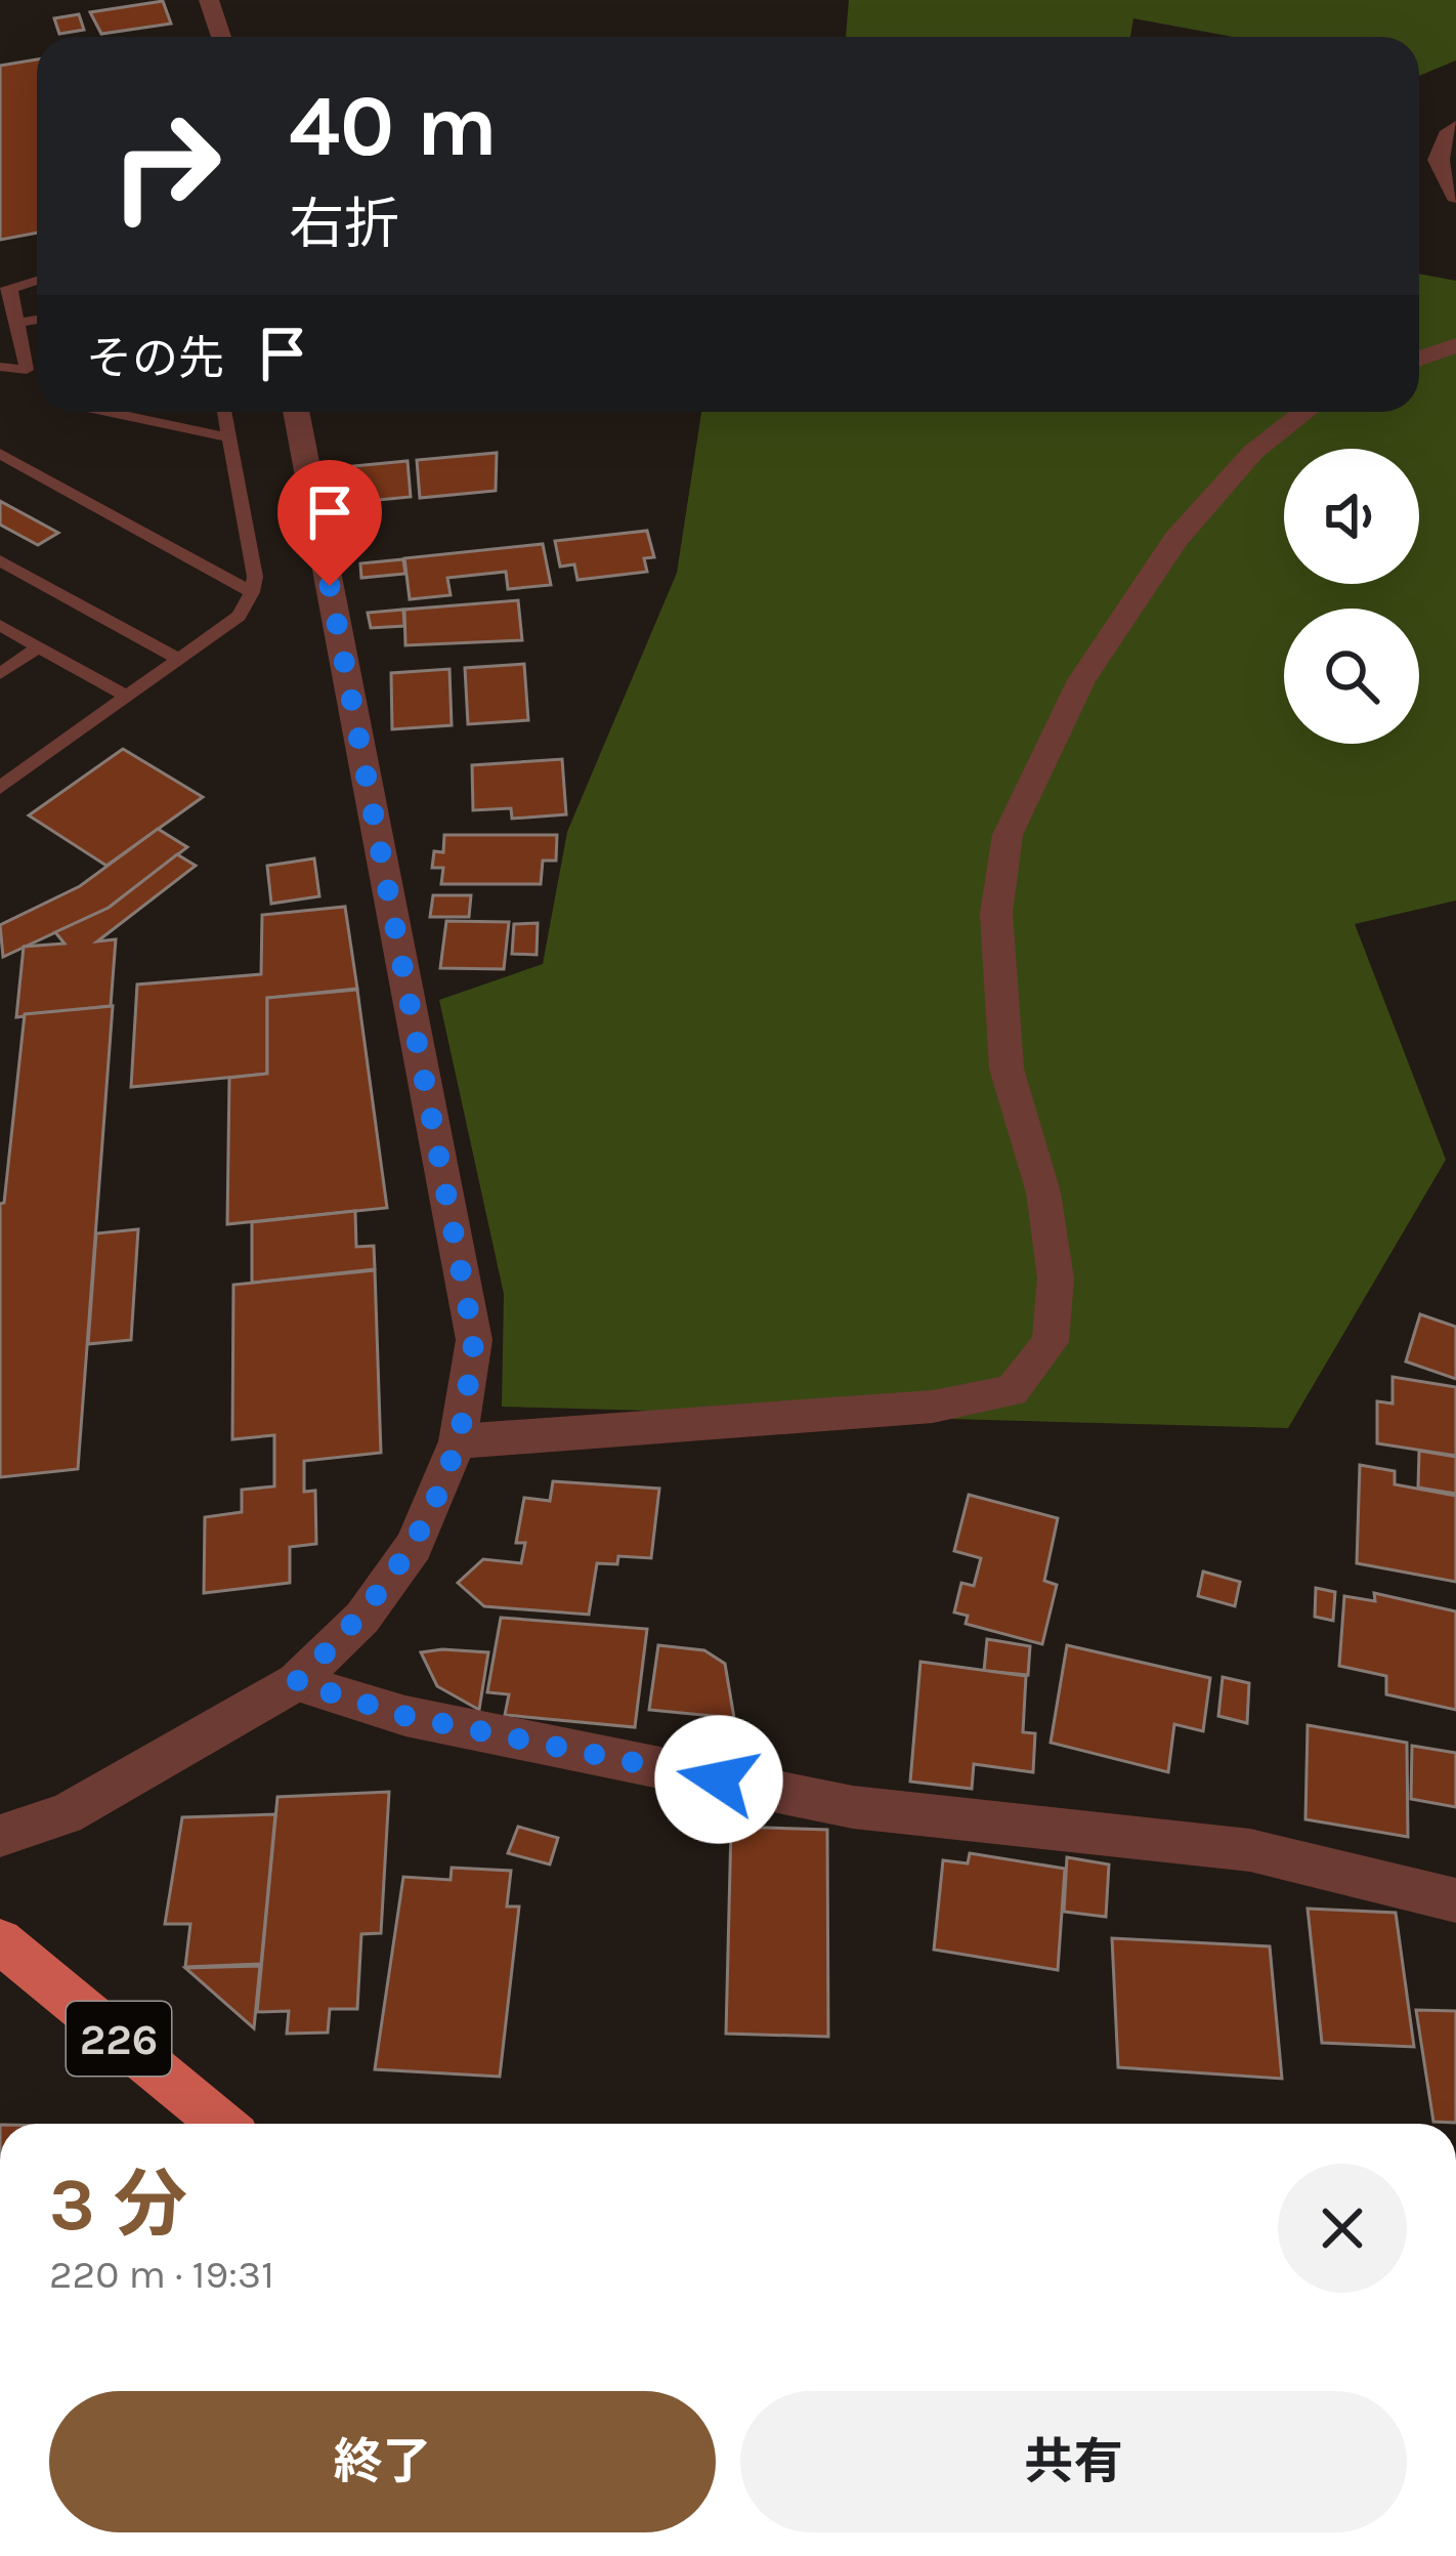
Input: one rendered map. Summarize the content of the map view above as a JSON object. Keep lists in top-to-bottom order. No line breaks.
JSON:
{"streets":{"highway":["226"]},"page":{"turn":["40 m","右折"],"then":"その先","heading":["3 分","220 m · 19:31"],"buttons":["終了","共有"]}}
